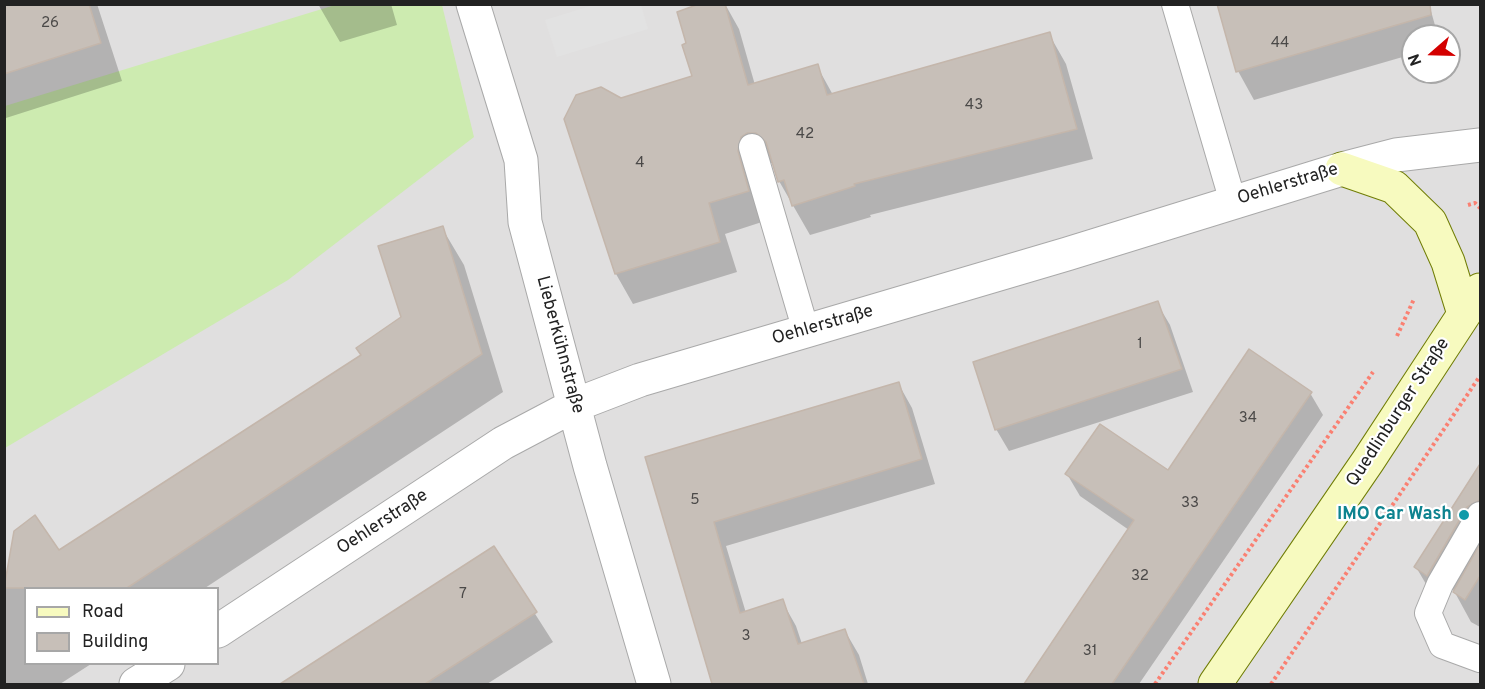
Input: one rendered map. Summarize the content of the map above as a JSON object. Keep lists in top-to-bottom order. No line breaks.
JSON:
{"streets":{"main road":["Quedlinburger Straße"],"street":["Oehlerstraße","Lieberkühnstraße"]},"crossings":[["Oehlerstraße","Lieberkühnstraße"]],"places":["IMO Car Wash"],"house_numbers":["26","44","43","42","4","1","34","5","33","32","7","3","31"],"legend":["Road","Building"],"north":"left"}
